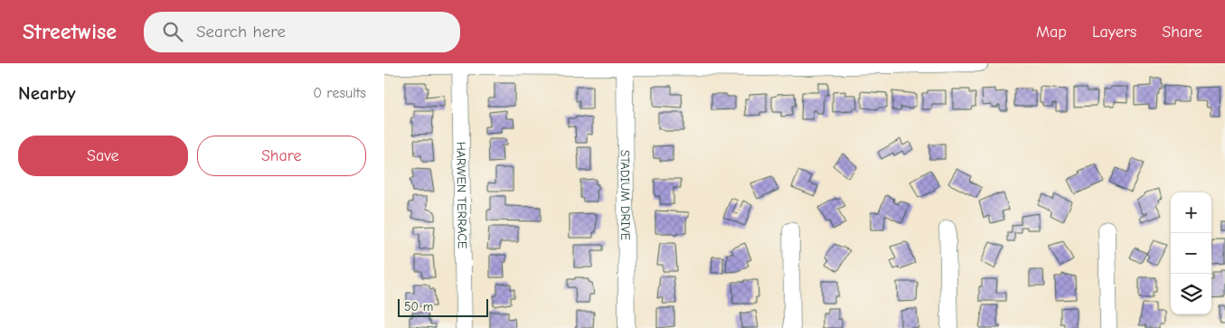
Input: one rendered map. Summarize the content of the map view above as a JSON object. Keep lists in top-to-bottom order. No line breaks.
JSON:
{"streets":{"street":["HARWEN TERRACE","STADIUM DRIVE"]},"scale_bar":"50 m","page":{"header":"Streetwise","search":"Search here","nav":["Map","Layers","Share"],"heading":["Nearby","0 results"],"buttons":["Save","Share"],"map_buttons":["+","−"],"scale":"50 m"}}
